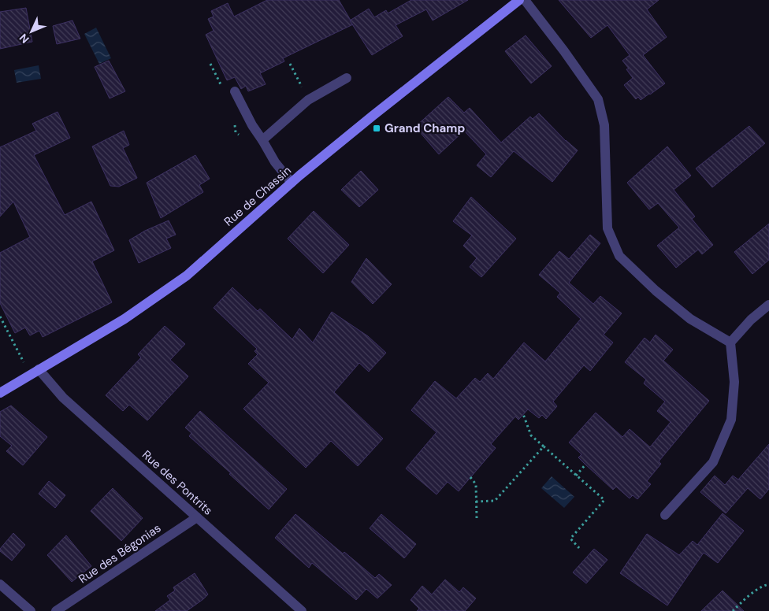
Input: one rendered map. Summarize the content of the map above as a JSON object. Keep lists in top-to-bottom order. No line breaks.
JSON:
{"streets":{"main road":["Rue de Chassin"],"street":["Rue des Pontrits","Rue des Bégonias"]},"crossings":[["Rue de Chassin","Rue des Pontrits"],["Rue des Pontrits","Rue des Bégonias"]],"places":{"transit":["Grand Champ"]},"north":"bottom left"}
